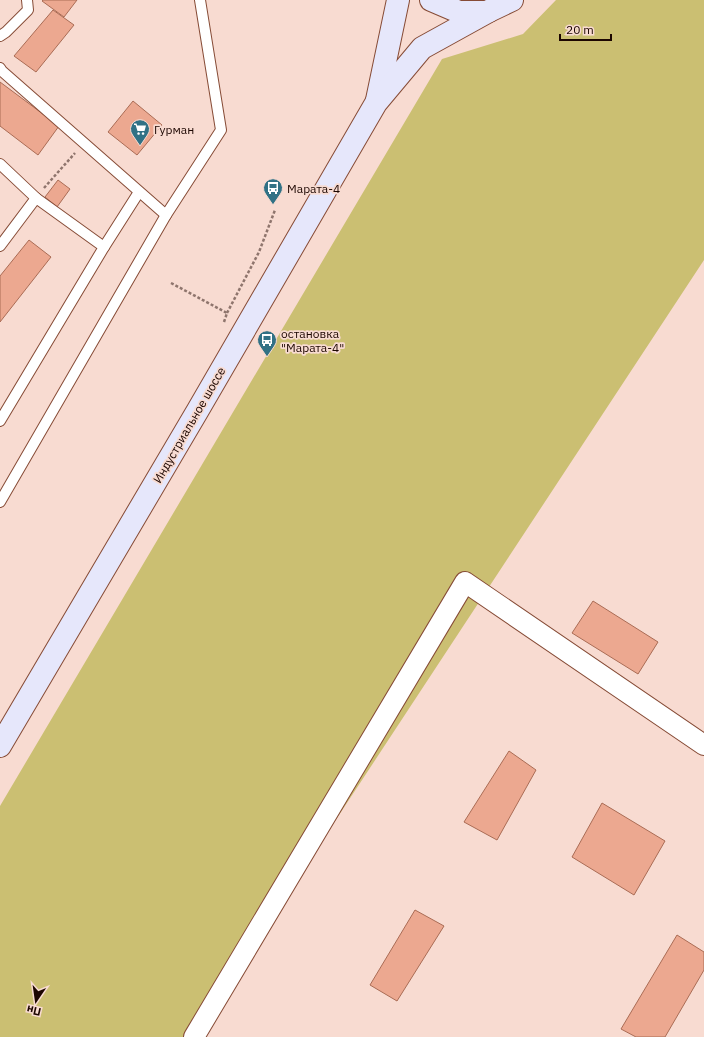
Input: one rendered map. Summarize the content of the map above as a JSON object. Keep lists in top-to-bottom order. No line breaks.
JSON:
{"streets":{"main road":["Индустриальное шоссе"]},"places":{"supermarket":["Гурман"],"bus stop":["Марата-4","остановка \"Марата-4\""]},"scale_bar":"20 m","north":"bottom"}
